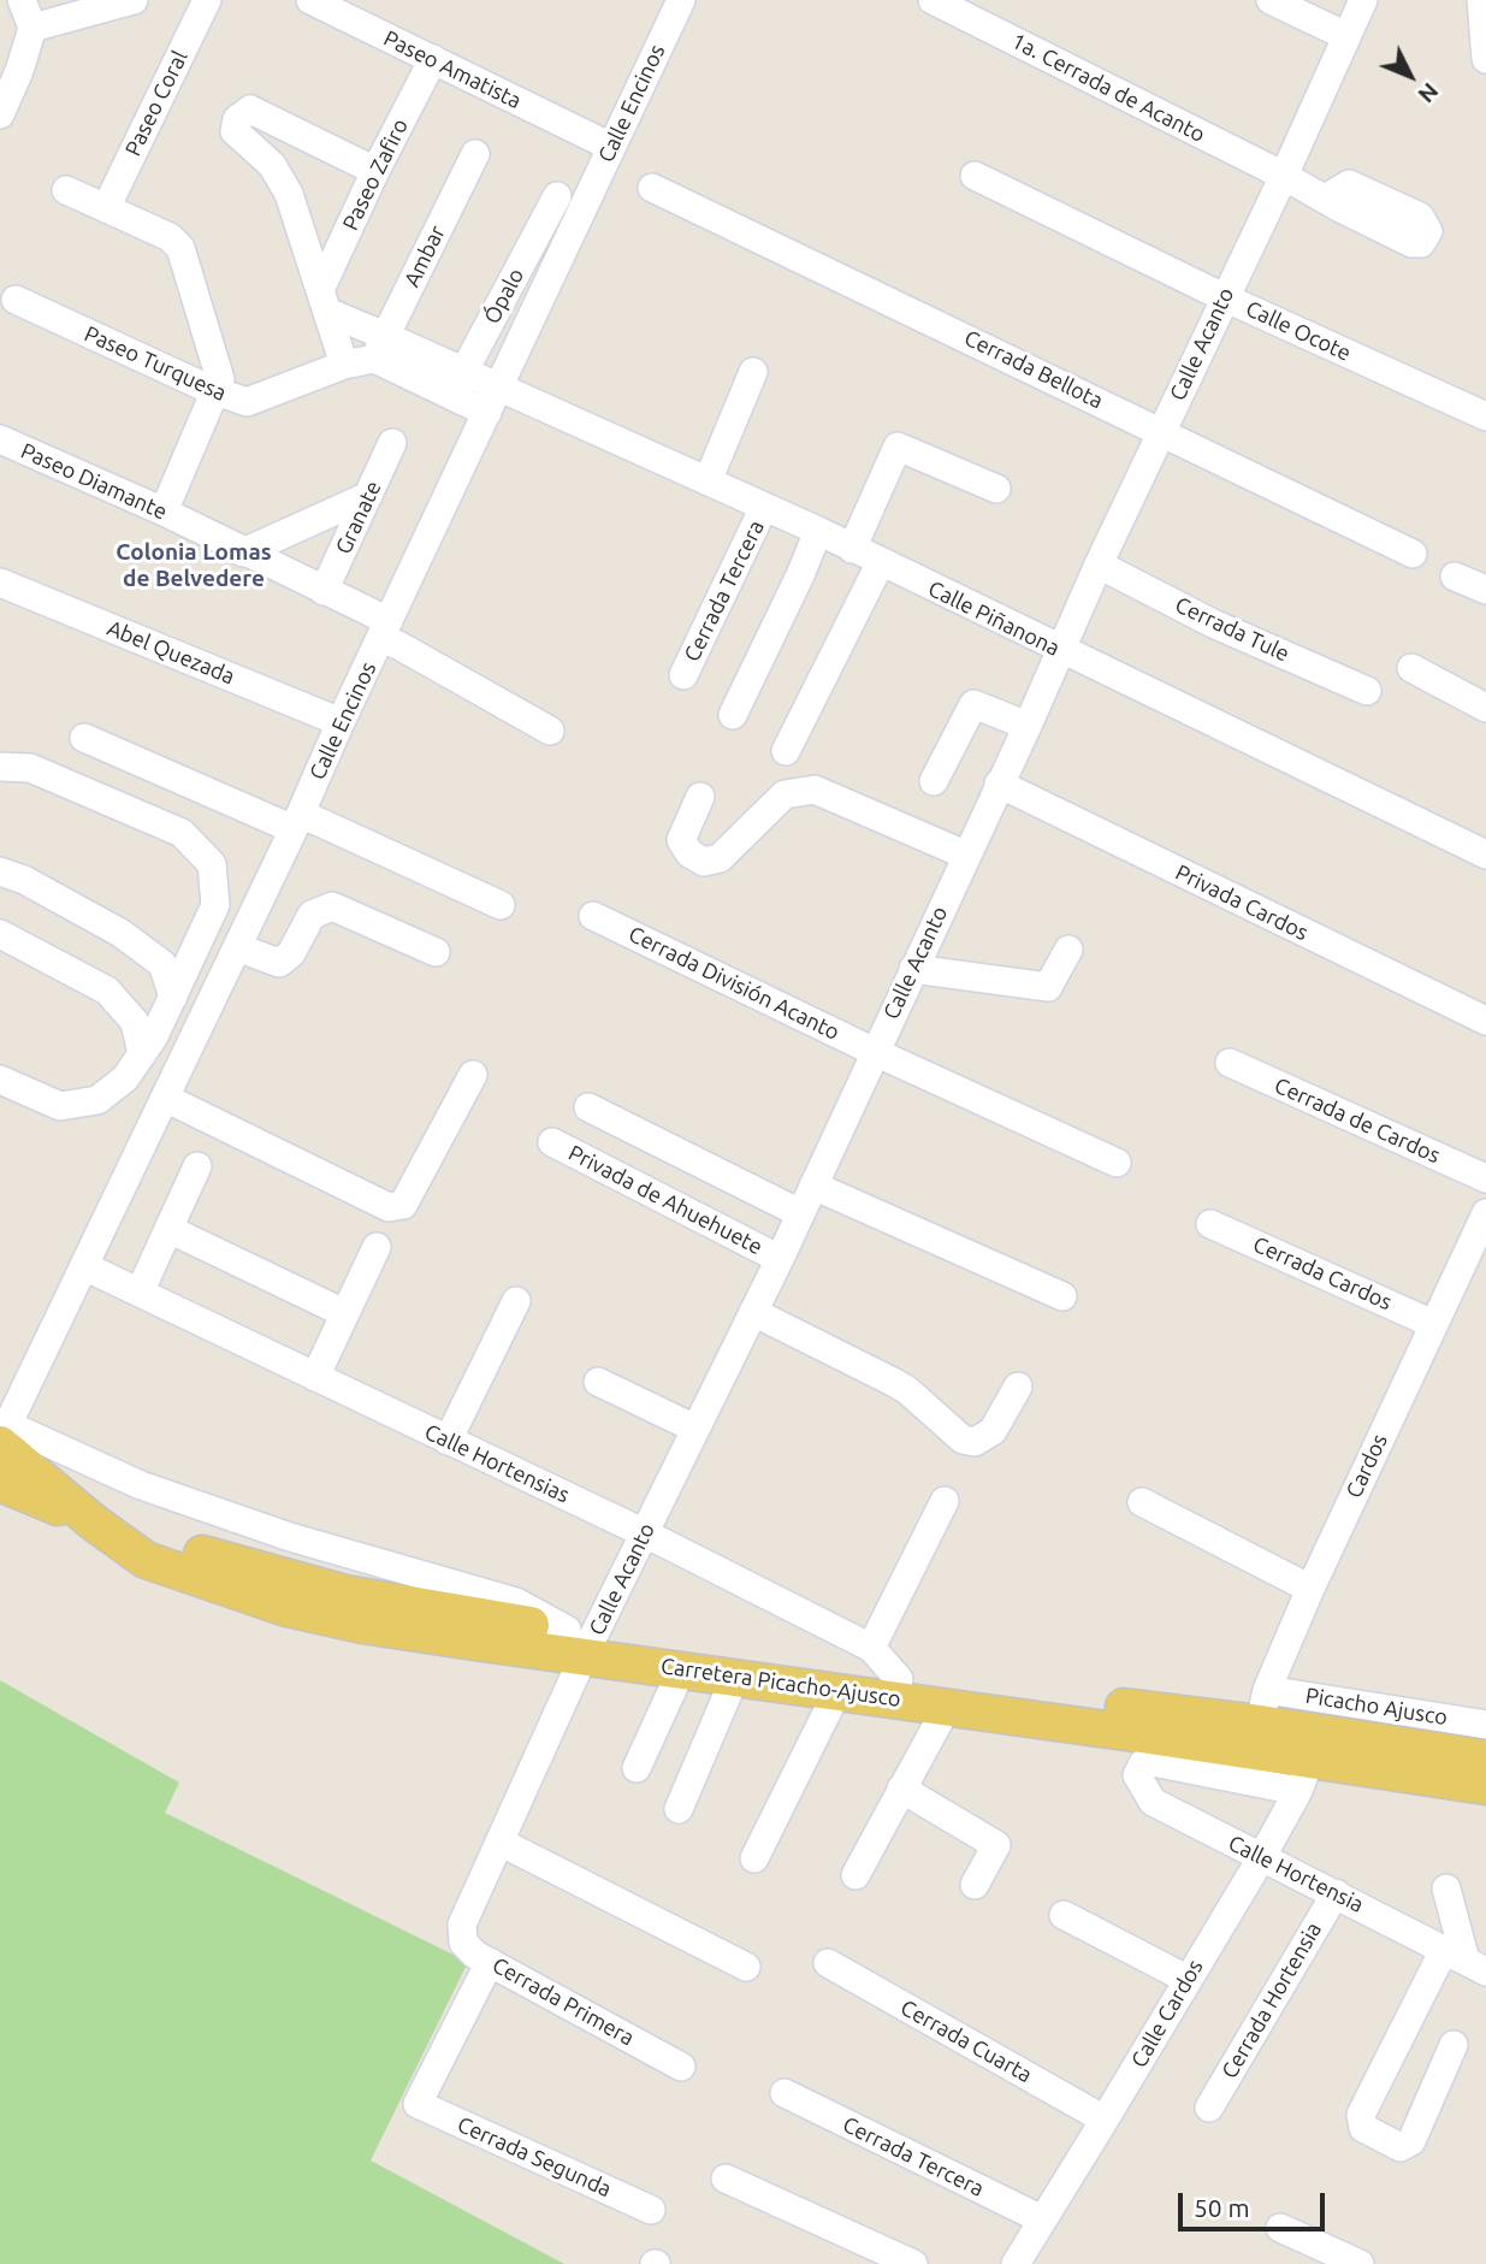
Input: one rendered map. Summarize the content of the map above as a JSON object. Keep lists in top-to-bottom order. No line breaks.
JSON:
{"streets":{"main road":["Carretera Picacho-Ajusco"],"street":["Paseo Amatista","1a. Cerrada de Acanto","Paseo Coral","Calle Encinos","Paseo Zafiro","Ambar","Ópalo","Calle Ocote","Calle Acanto","Paseo Turquesa","Cerrada Bellota","Paseo Diamante","Granate","Cerrada Tercera","Calle Piñanona","Cerrada Tule","Abel Quezada","Privada Cardos","Cerrada División Acanto","Cerrada de Cardos","Privada de Ahuehuete","Cerrada Cardos","Calle Hortensias","Cardos","Picacho Ajusco","Calle Hortensia","Cerrada Hortensia","Cerrada Primera","Calle Cardos","Cerrada Cuarta","Cerrada Segunda"]},"crossings":[["Paseo Amatista","Calle Encinos"],["Paseo Amatista","Paseo Zafiro"],["1a. Cerrada de Acanto","Calle Acanto"],["Calle Encinos","Paseo Diamante"],["Calle Encinos","Calle Piñanona"],["Calle Encinos","Abel Quezada"],["Calle Encinos","Calle Hortensias"],["Ambar","Paseo Turquesa"],["Calle Ocote","Calle Acanto"],["Calle Acanto","Cerrada Bellota"],["Calle Acanto","Calle Piñanona"],["Calle Acanto","Cerrada Tule"],["Calle Acanto","Privada Cardos"],["Calle Acanto","Cerrada División Acanto"],["Calle Acanto","Privada de Ahuehuete"],["Calle Acanto","Calle Hortensias"],["Calle Acanto","Carretera Picacho-Ajusco"],["Calle Acanto","Cerrada Primera"],["Paseo Diamante","Granate"],["Cerrada Tercera","Calle Piñanona"],["Cerrada Tercera","Calle Cardos"],["Cerrada Cardos","Cardos"],["Calle Hortensias","Carretera Picacho-Ajusco"],["Cardos","Carretera Picacho-Ajusco"],["Cardos","Picacho Ajusco"],["Carretera Picacho-Ajusco","Picacho Ajusco"],["Carretera Picacho-Ajusco","Calle Hortensia"],["Carretera Picacho-Ajusco","Calle Cardos"],["Calle Hortensia","Cerrada Hortensia"],["Calle Hortensia","Calle Cardos"],["Cerrada Primera","Cerrada Segunda"],["Calle Cardos","Cerrada Cuarta"]],"districts":["Colonia Lomas de Belvedere"],"scale_bar":"50 m","north":"bottom right"}
